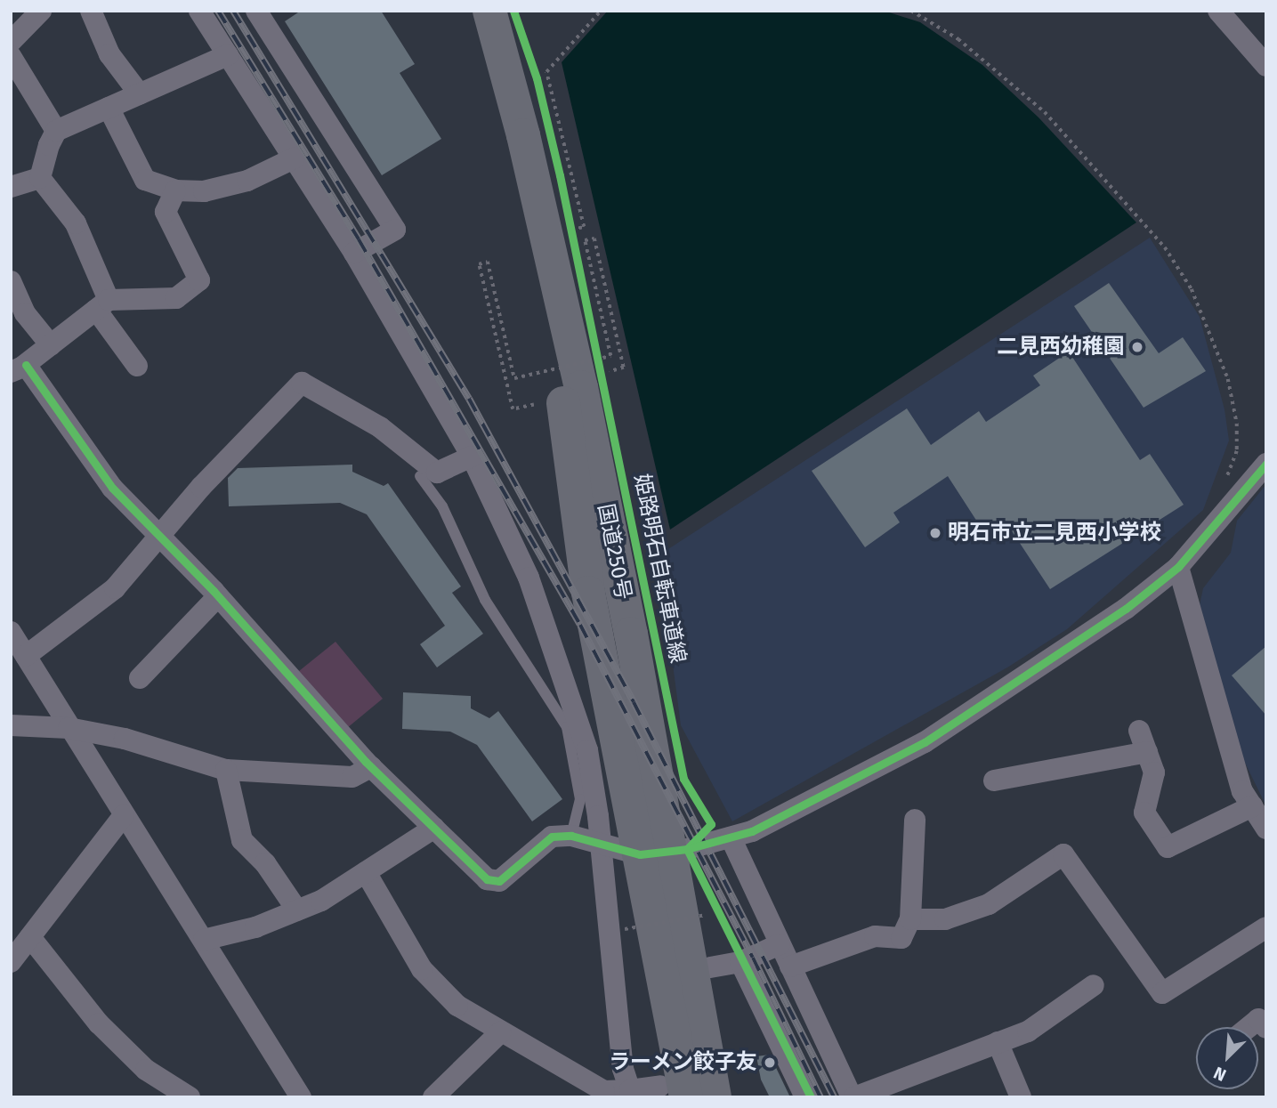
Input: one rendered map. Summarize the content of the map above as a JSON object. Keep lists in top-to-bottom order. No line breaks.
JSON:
{"streets":{"highway":["国道250号"],"cycle path":["姫路明石自転車道線"]},"places":["二見西幼稚園","明石市立二見西小学校","ラーメン餃子友"],"north":"bottom left"}
